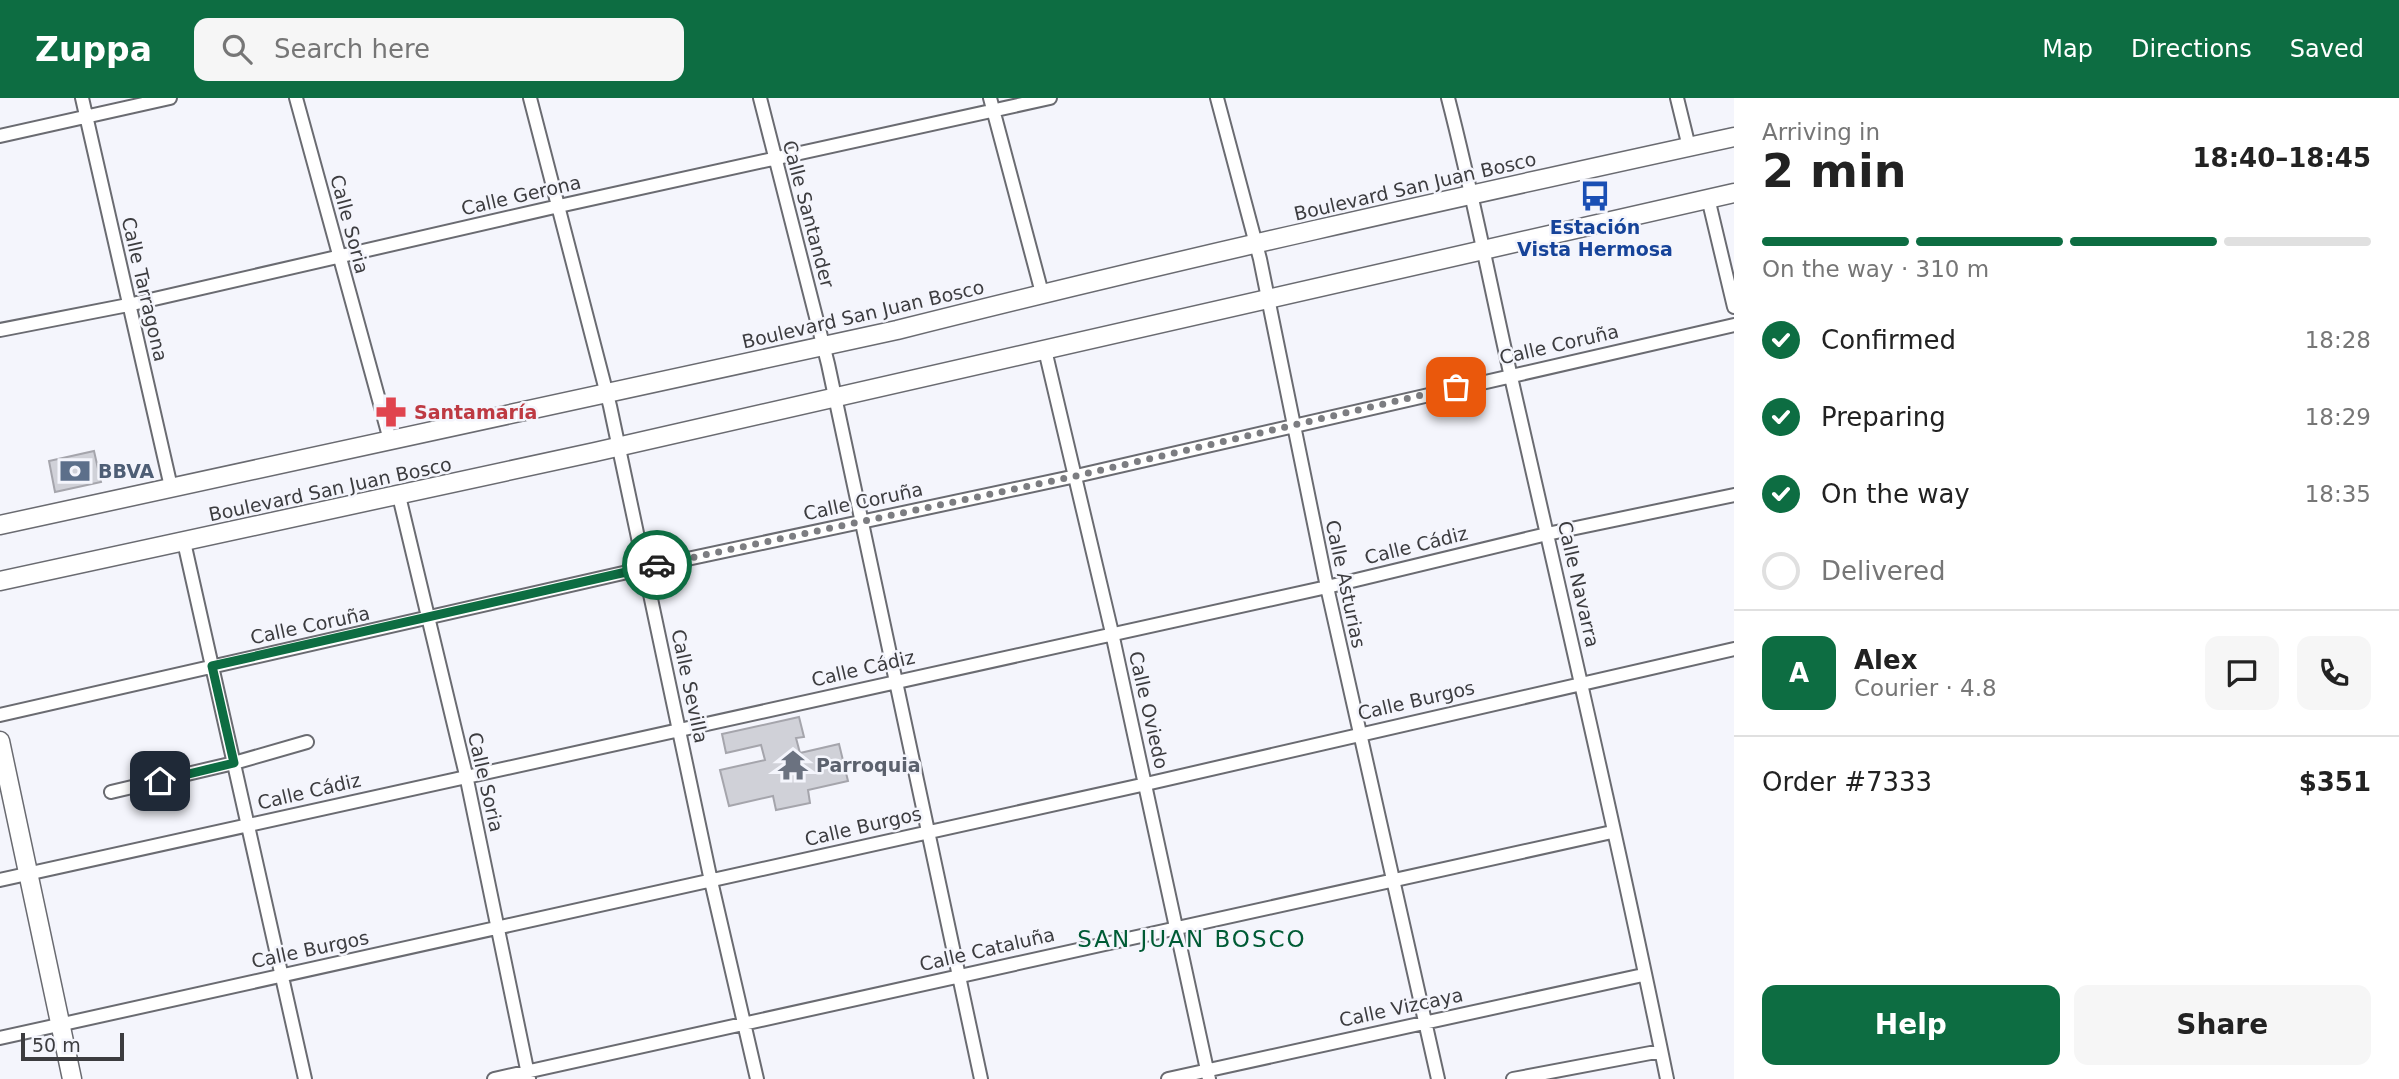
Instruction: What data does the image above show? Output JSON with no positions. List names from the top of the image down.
{
  "streets": {
    "street": [
      "Boulevard San Juan Bosco",
      "Calle Gerona",
      "Calle Santander",
      "Calle Soria",
      "Calle Tarragona",
      "Calle Coruña",
      "Calle Cádiz",
      "Calle Asturias",
      "Calle Navarra",
      "Calle Sevilla",
      "Calle Burgos",
      "Calle Oviedo",
      "Calle Cataluña",
      "Calle Vizcaya"
    ]
  },
  "crossings": [
    ["Boulevard San Juan Bosco", "Calle Santander"],
    ["Boulevard San Juan Bosco", "Calle Soria"],
    ["Boulevard San Juan Bosco", "Calle Tarragona"],
    ["Boulevard San Juan Bosco", "Calle Asturias"],
    ["Boulevard San Juan Bosco", "Calle Navarra"],
    ["Boulevard San Juan Bosco", "Calle Sevilla"],
    ["Boulevard San Juan Bosco", "Calle Oviedo"],
    ["Calle Gerona", "Calle Santander"],
    ["Calle Gerona", "Calle Soria"],
    ["Calle Gerona", "Calle Tarragona"],
    ["Calle Gerona", "Calle Sevilla"],
    ["Calle Santander", "Calle Coruña"],
    ["Calle Santander", "Calle Cádiz"],
    ["Calle Santander", "Calle Burgos"],
    ["Calle Santander", "Calle Cataluña"],
    ["Calle Soria", "Calle Coruña"],
    ["Calle Soria", "Calle Cádiz"],
    ["Calle Soria", "Calle Burgos"],
    ["Calle Soria", "Calle Cataluña"],
    ["Calle Coruña", "Calle Asturias"],
    ["Calle Coruña", "Calle Navarra"],
    ["Calle Coruña", "Calle Sevilla"],
    ["Calle Coruña", "Calle Oviedo"],
    ["Calle Cádiz", "Calle Asturias"],
    ["Calle Cádiz", "Calle Navarra"],
    ["Calle Cádiz", "Calle Sevilla"],
    ["Calle Cádiz", "Calle Oviedo"],
    ["Calle Asturias", "Calle Burgos"],
    ["Calle Asturias", "Calle Cataluña"],
    ["Calle Asturias", "Calle Vizcaya"],
    ["Calle Navarra", "Calle Burgos"],
    ["Calle Navarra", "Calle Cataluña"],
    ["Calle Navarra", "Calle Vizcaya"],
    ["Calle Sevilla", "Calle Burgos"],
    ["Calle Sevilla", "Calle Cataluña"],
    ["Calle Burgos", "Calle Oviedo"],
    ["Calle Oviedo", "Calle Cataluña"],
    ["Calle Oviedo", "Calle Vizcaya"]
  ],
  "districts": ["SAN JUAN BOSCO"],
  "places": {
    "bus stop": ["Estación Vista Hermosa"],
    "pharmacy": ["Santamaría"],
    "bank": ["BBVA"],
    "temple": ["Parroquia"]
  },
  "scale_bar": "50 m",
  "page": {
    "header": "Zuppa",
    "search": "Search here",
    "nav": ["Map", "Directions", "Saved"],
    "heading": ["2 min", "Arriving in", "18:40–18:45"],
    "panel": [
      "Alex",
      "Courier · 4.8",
      "Order #7333",
      "$351"
    ],
    "bar": "On the way · 310 m",
    "list": [
      ["Confirmed", "18:28"],
      ["Preparing", "18:29"],
      ["On the way", "18:35"],
      "Delivered"
    ],
    "round": "A",
    "buttons": ["Help", "Share"],
    "scale": "50 m"
  }
}
